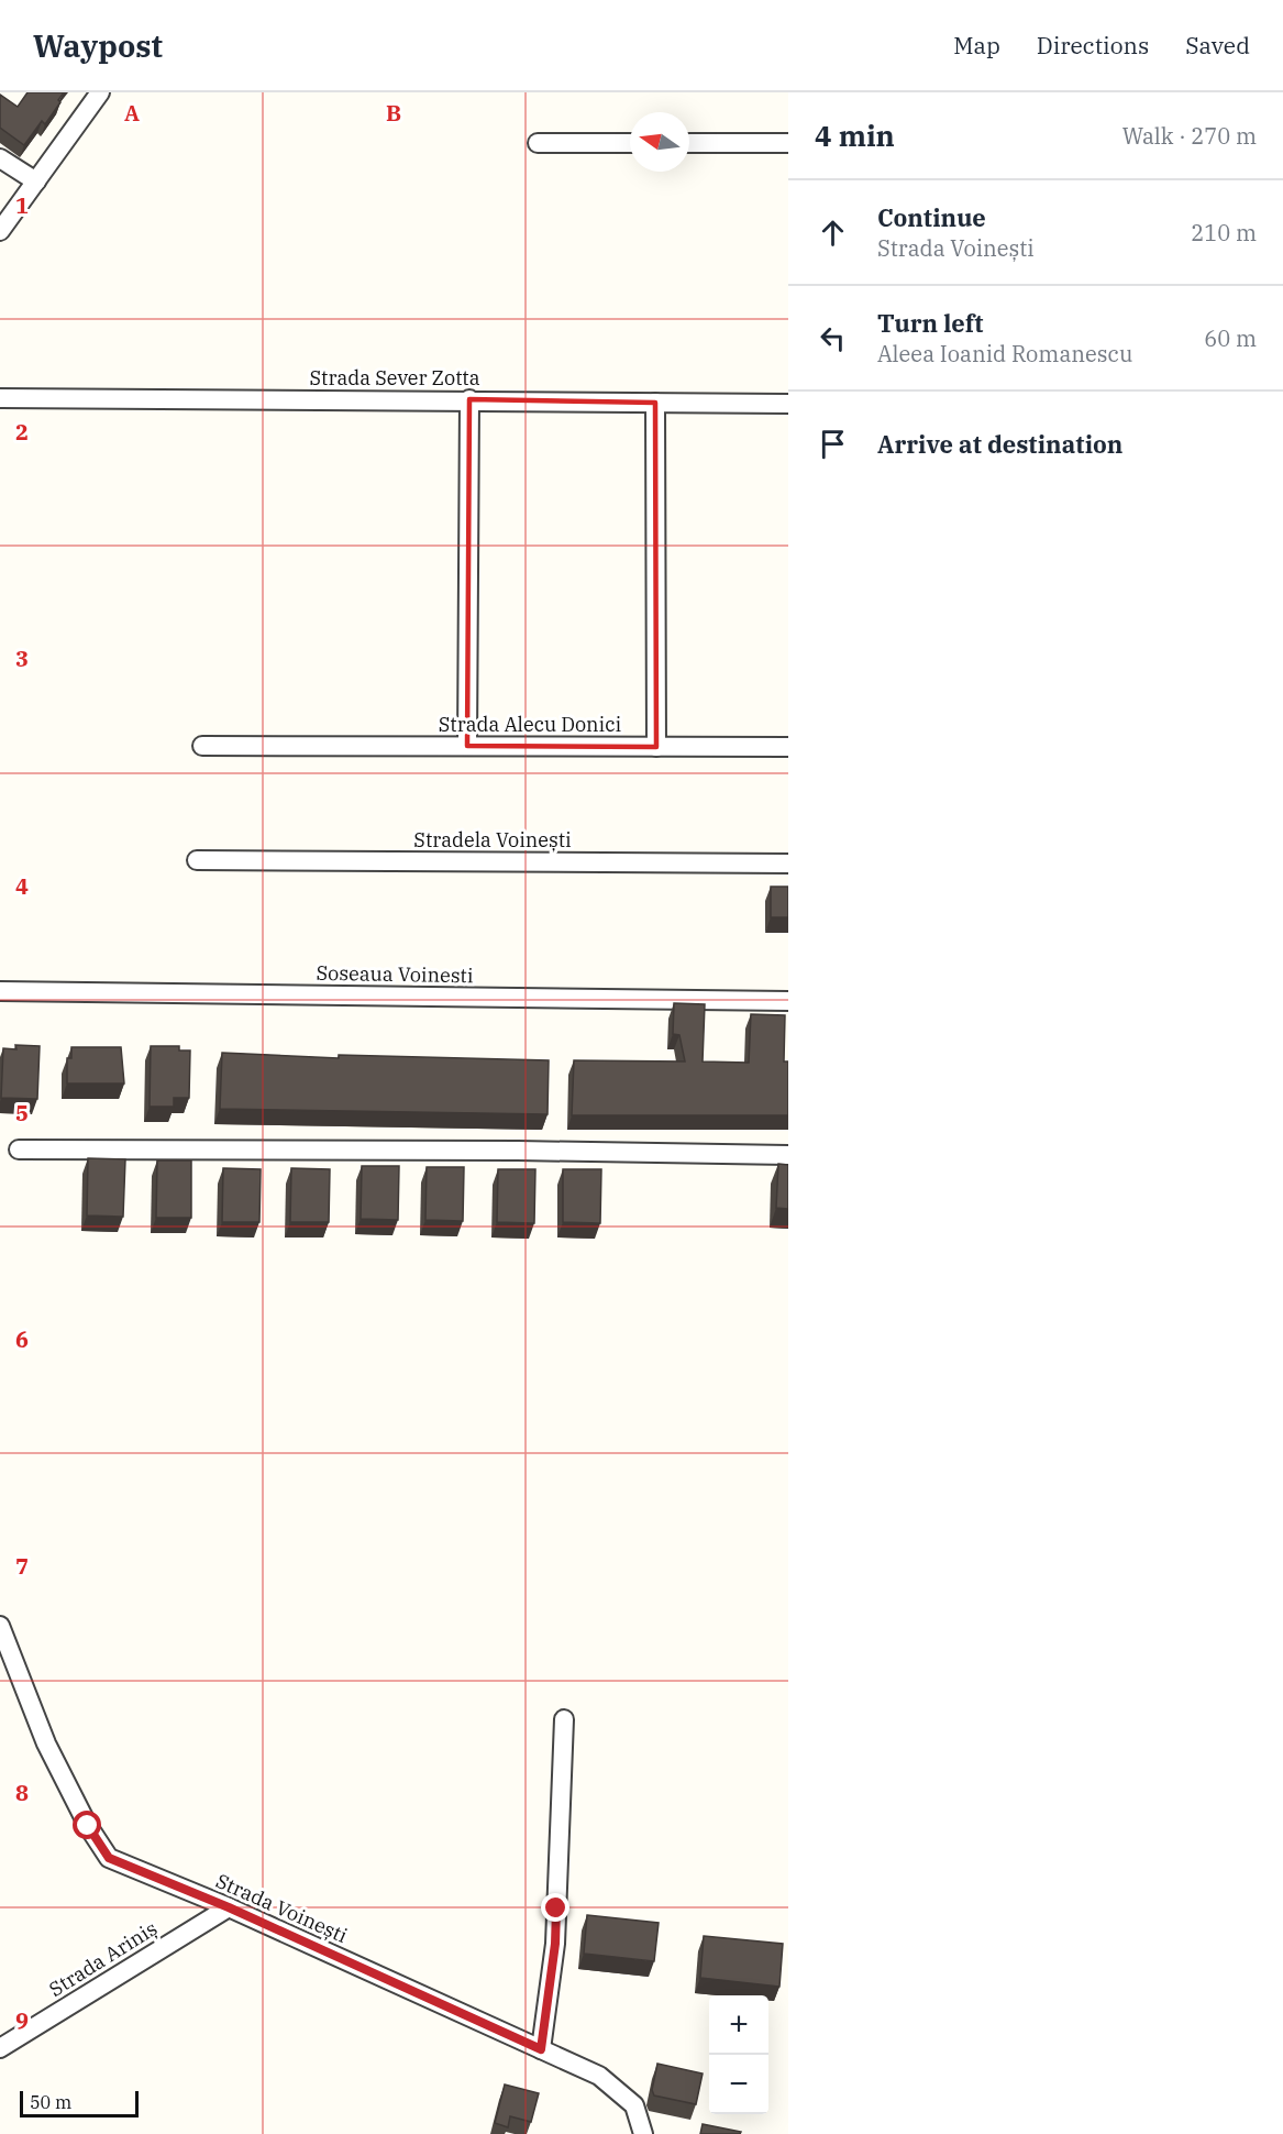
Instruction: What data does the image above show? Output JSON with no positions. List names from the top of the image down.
{
  "streets": {
    "street": [
      "Strada Sever Zotta",
      "Strada Alecu Donici",
      "Stradela Voinești",
      "Soseaua Voinesti",
      "Strada Voinești",
      "Strada Ariniș"
    ]
  },
  "crossings": [
    ["Strada Voinești", "Strada Ariniș"]
  ],
  "scale_bar": "50 m",
  "north": "left",
  "page": {
    "header": "Waypost",
    "nav": ["Map", "Directions", "Saved"],
    "heading": ["4 min", "Walk · 270 m"],
    "list": [
      ["Continue", "Strada Voinești", "210 m"],
      ["Turn left", "Aleea Ioanid Romanescu", "60 m"],
      "Arrive at destination"
    ],
    "map_buttons": ["+", "−"],
    "scale": "50 m"
  },
  "grid": {
    "columns": ["A", "B"],
    "rows": [
      "1",
      "2",
      "3",
      "4",
      "5",
      "6",
      "7",
      "8",
      "9"
    ]
  }
}
